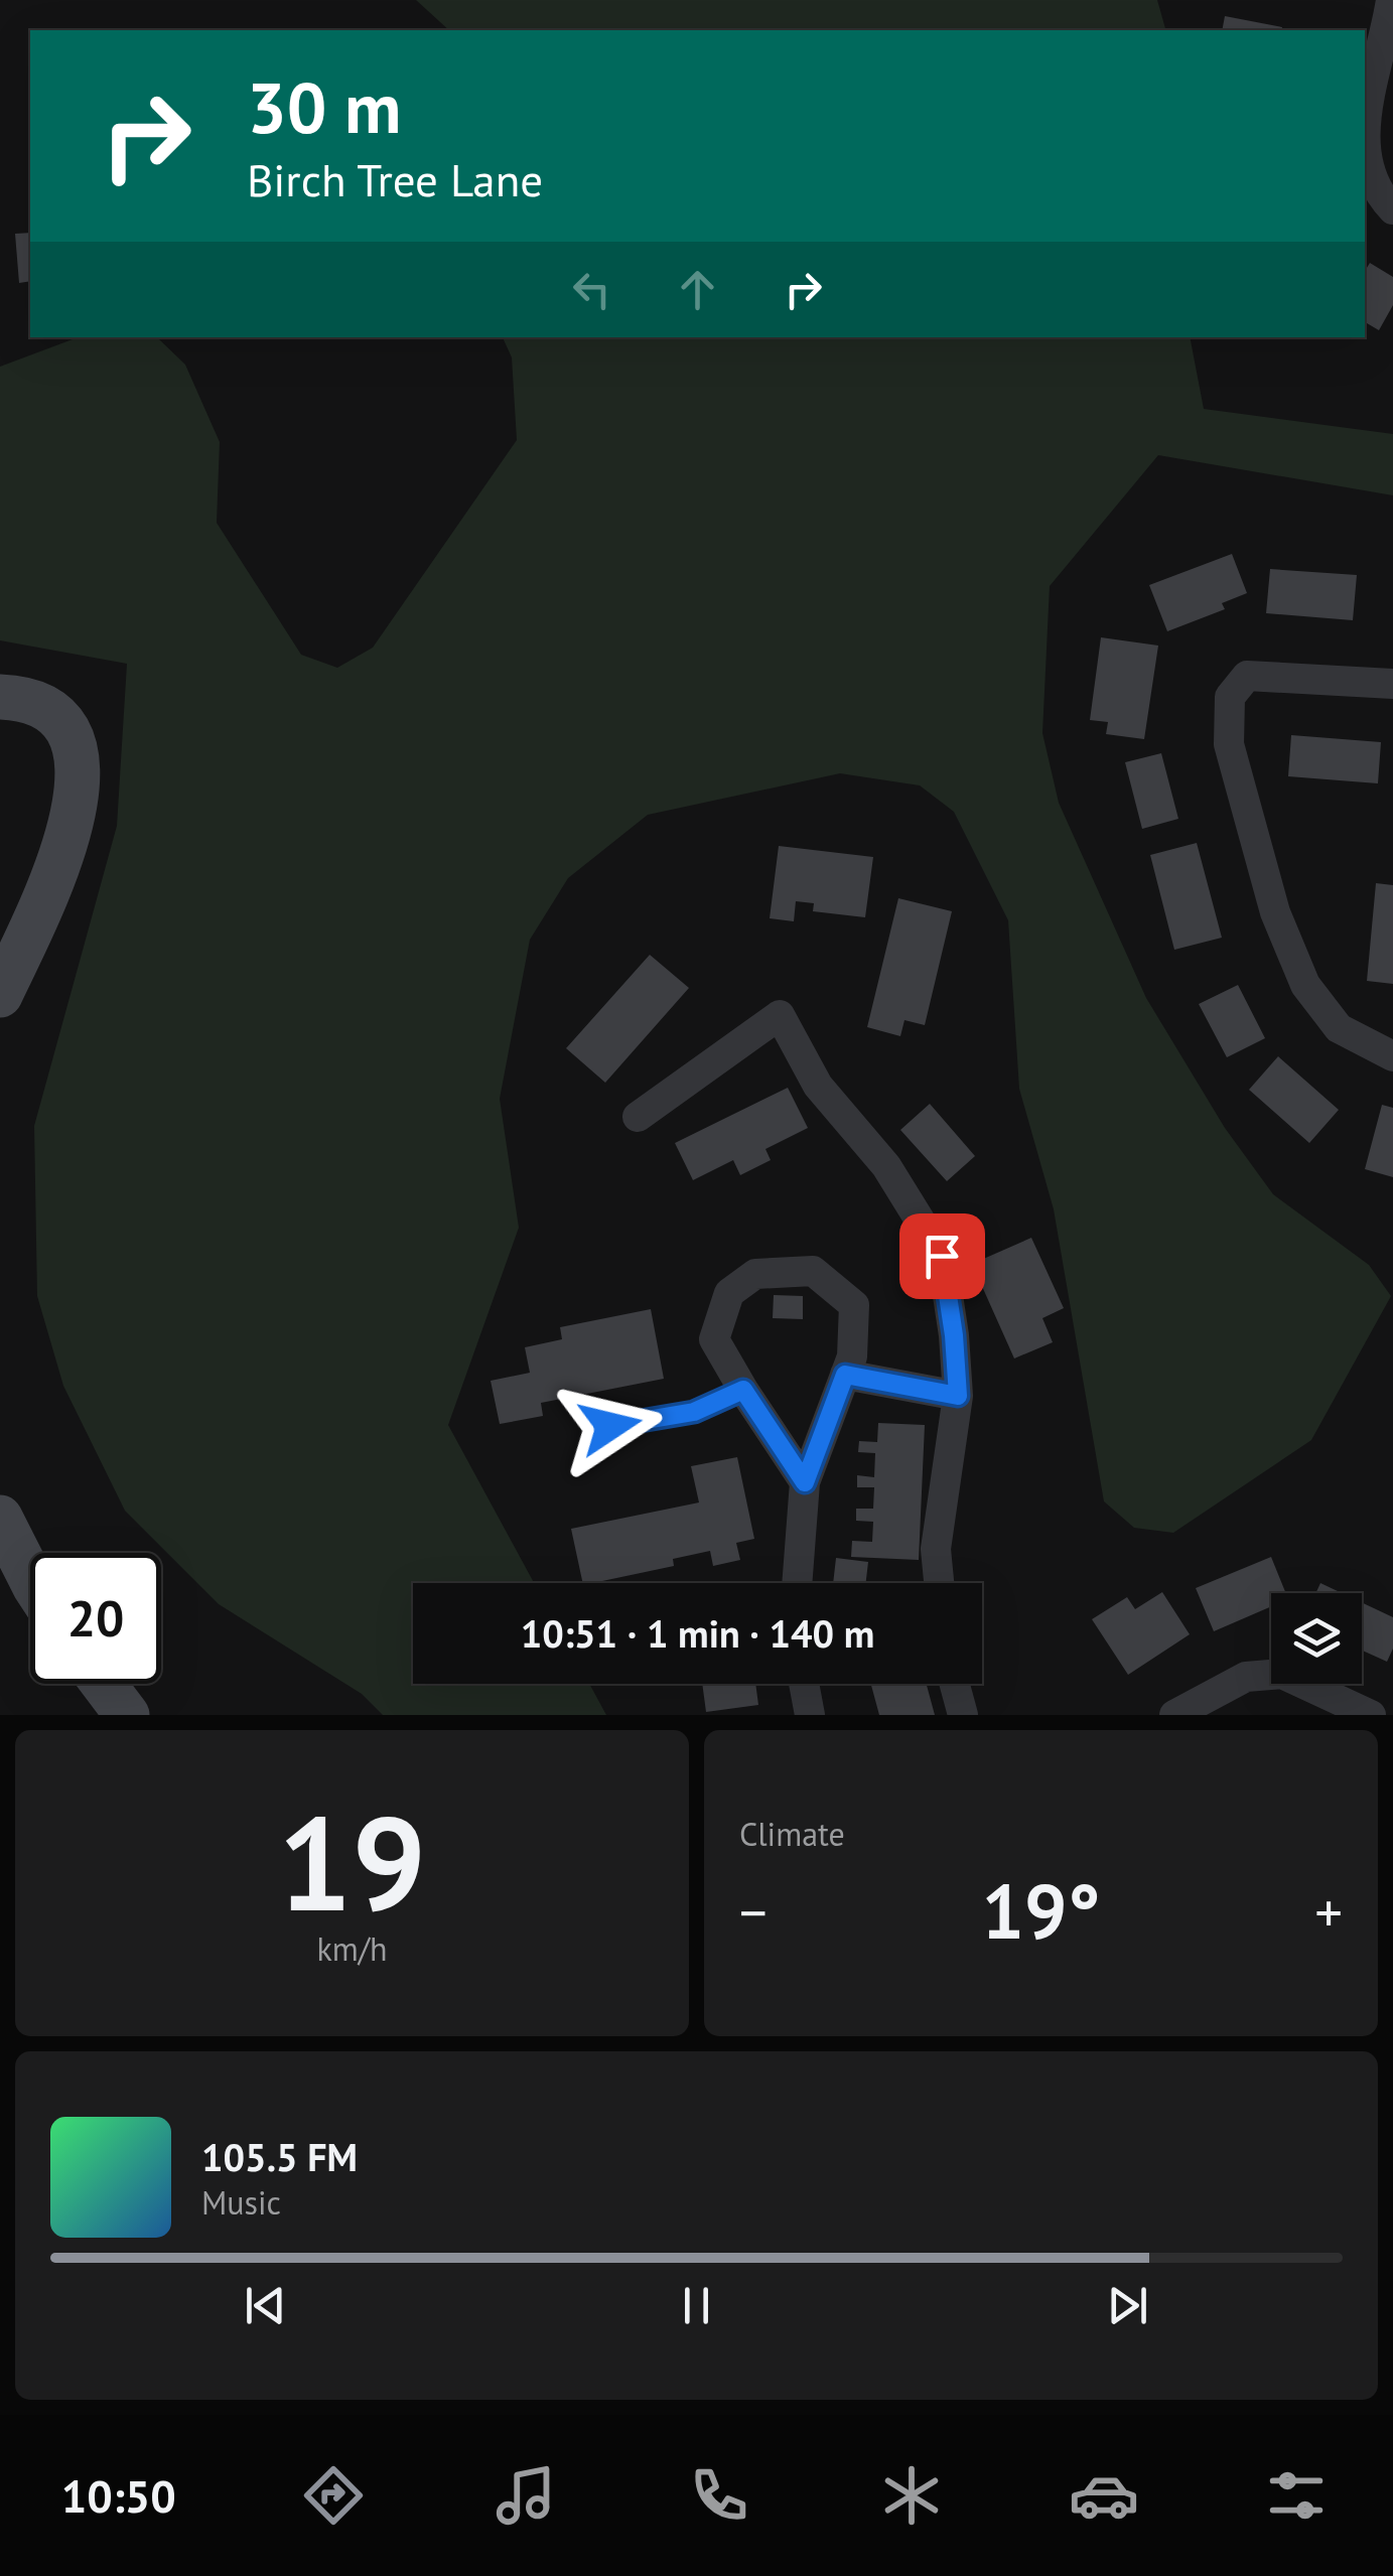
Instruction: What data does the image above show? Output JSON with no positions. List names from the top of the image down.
{
  "page": {
    "turn": ["30 m", "Birch Tree Lane"],
    "limit": "20",
    "trip": "10:51 · 1 min · 140 m",
    "tile": [
      ["19", "km/h"],
      "Climate"
    ],
    "heat": ["−", "19°", "+"],
    "song": ["105.5 FM", "Music"],
    "tabs": "10:50"
  }
}
